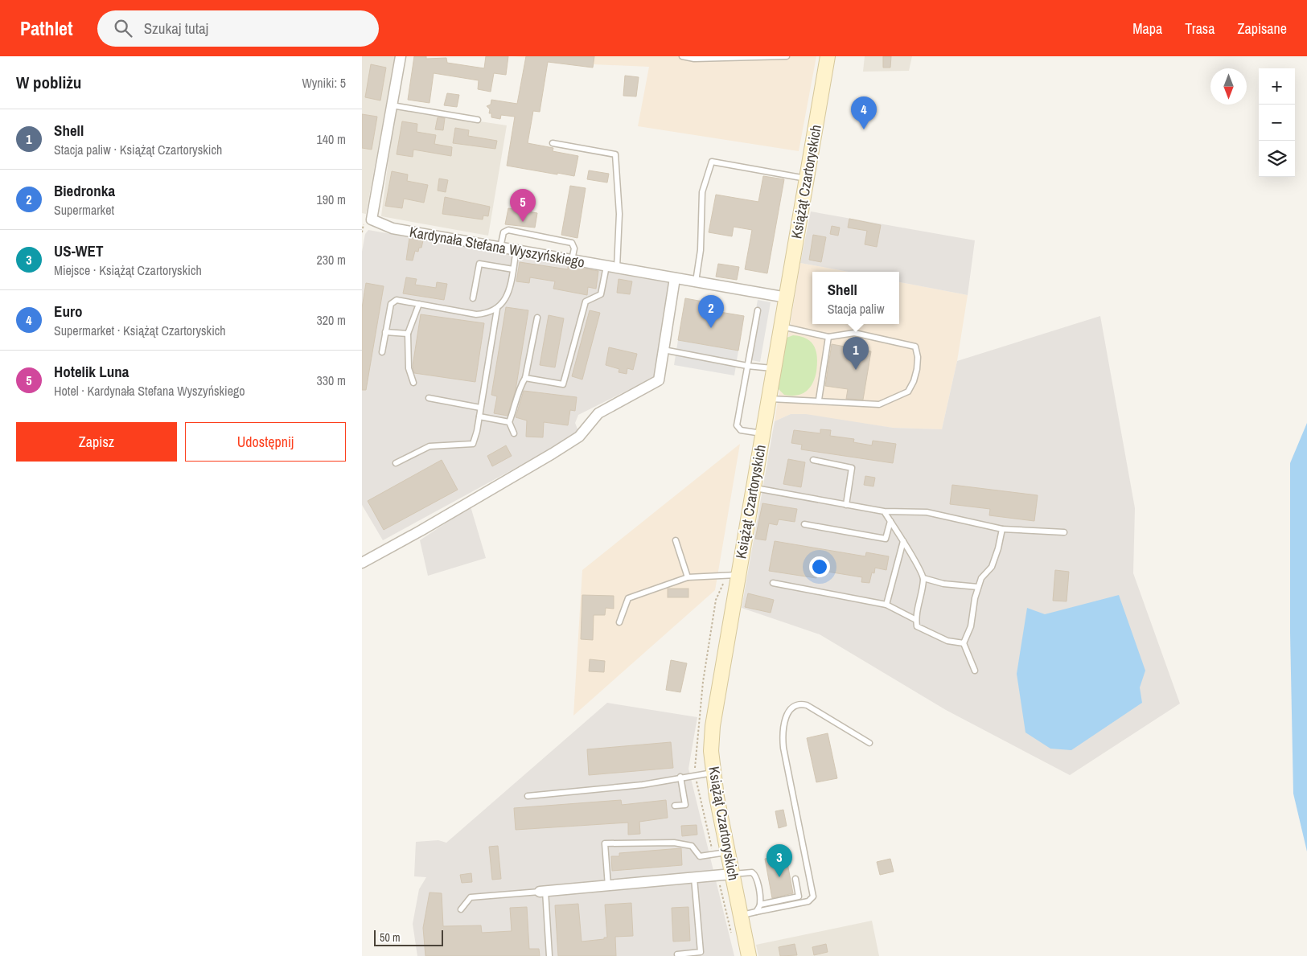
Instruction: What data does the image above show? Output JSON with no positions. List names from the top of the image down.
{
  "streets": {
    "main road": ["Książąt Czartoryskich"],
    "street": ["Kardynała Stefana Wyszyńskiego"]
  },
  "crossings": [
    ["Książąt Czartoryskich", "Kardynała Stefana Wyszyńskiego"]
  ],
  "scale_bar": "50 m",
  "north": "bottom",
  "page": {
    "header": "Pathlet",
    "search": "Szukaj tutaj",
    "nav": ["Mapa", "Trasa", "Zapisane"],
    "heading": ["W pobliżu", "Wyniki: 5"],
    "map_buttons": ["+", "−"],
    "pins": [
      "4",
      "5",
      "2",
      "1",
      "3"
    ],
    "list": [
      {
        "mark": "1",
        "name": "Shell",
        "note": "Stacja paliw · Książąt Czartoryskich",
        "value": "140 m"
      },
      {
        "mark": "2",
        "name": "Biedronka",
        "note": "Supermarket",
        "value": "190 m"
      },
      {
        "mark": "3",
        "name": "US-WET",
        "note": "Miejsce · Książąt Czartoryskich",
        "value": "230 m"
      },
      {
        "mark": "4",
        "name": "Euro",
        "note": "Supermarket · Książąt Czartoryskich",
        "value": "320 m"
      },
      {
        "mark": "5",
        "name": "Hotelik Luna",
        "note": "Hotel · Kardynała Stefana Wyszyńskiego",
        "value": "330 m"
      }
    ],
    "popup": ["Shell", "Stacja paliw"],
    "buttons": ["Zapisz", "Udostępnij"],
    "scale": "50 m"
  }
}
